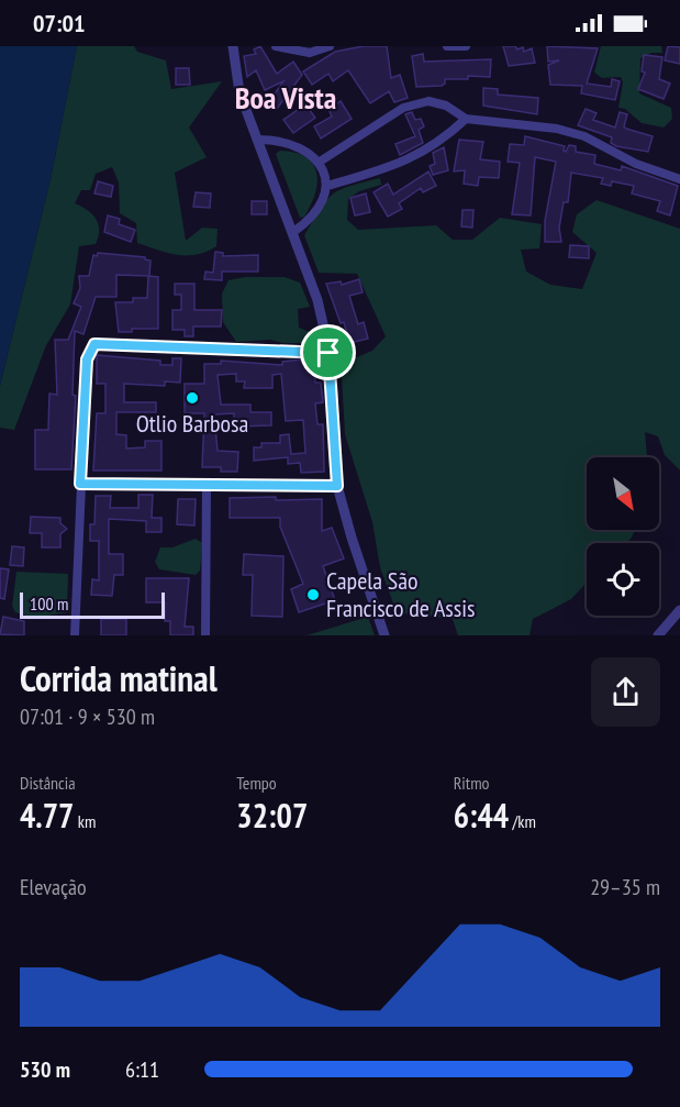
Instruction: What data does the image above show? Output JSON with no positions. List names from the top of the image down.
{
  "districts": ["Boa Vista"],
  "places": ["Otlio Barbosa", "Capela São Francisco de Assis"],
  "scale_bar": "100 m",
  "north": "bottom right",
  "page": {
    "status": "07:01",
    "scale": "100 m",
    "heading": ["Corrida matinal", "07:01 · 9 × 530 m"],
    "stats": [
      ["Distância", "4.77 km"],
      ["Tempo", "32:07"],
      ["Ritmo", "6:44 /km"]
    ],
    "chart": ["Elevação", "29–35 m"],
    "list": [
      {
        "name": "530 m",
        "note": "6:11"
      }
    ]
  }
}
